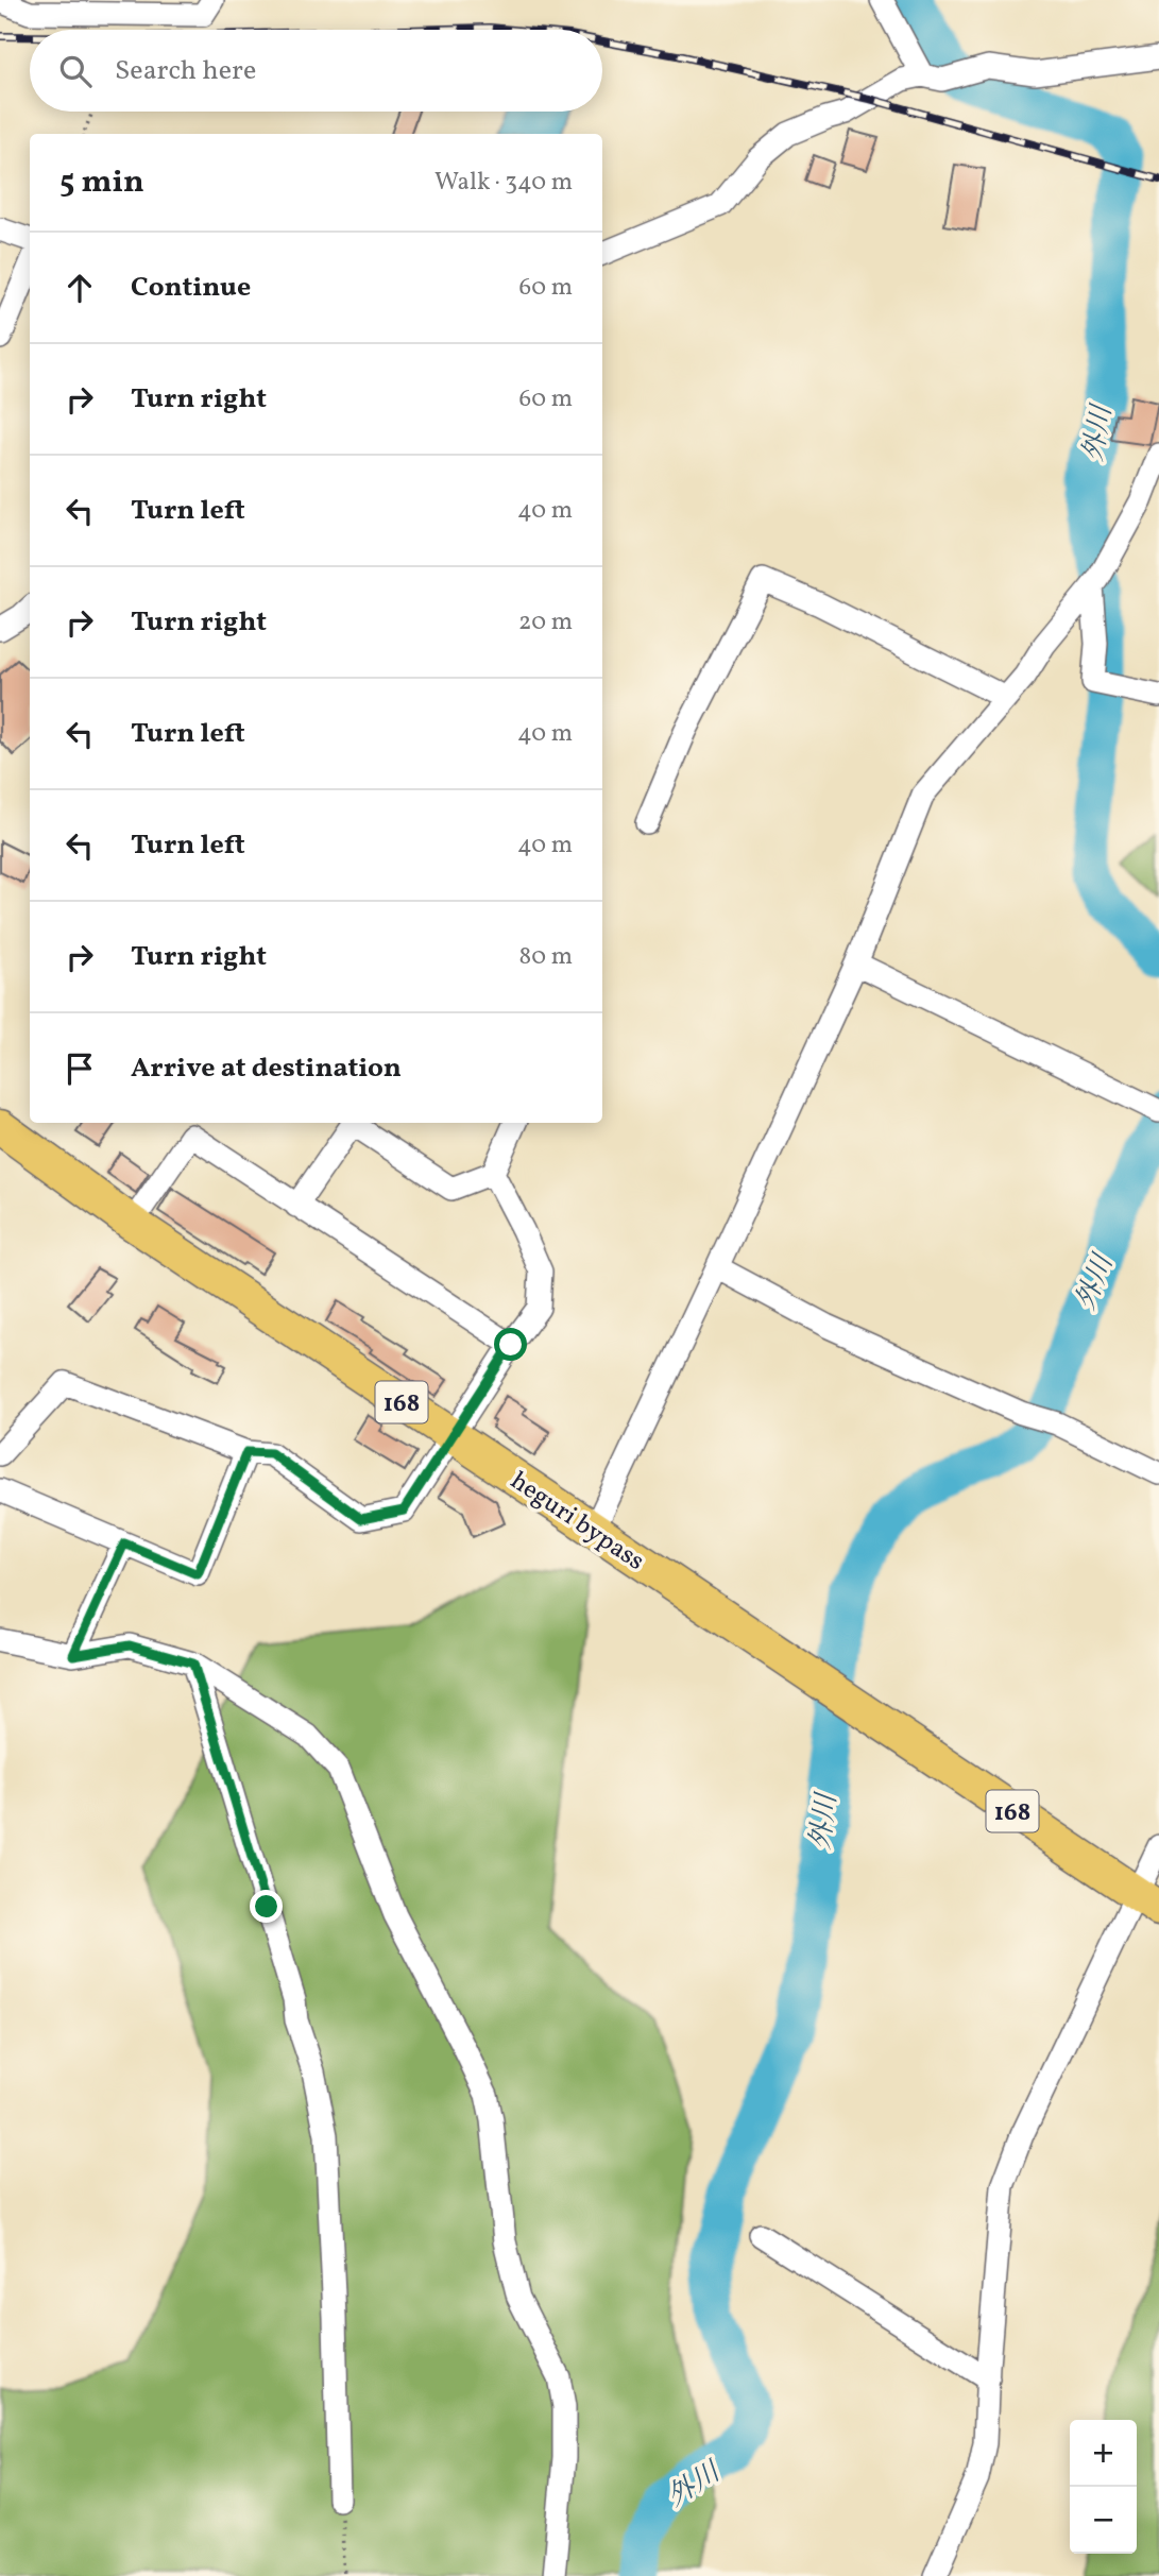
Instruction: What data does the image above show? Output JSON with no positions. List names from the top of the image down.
{
  "streets": {
    "highway": ["168", "heguri bypass"]
  },
  "water": ["外川"],
  "page": {
    "search": "Search here",
    "heading": ["5 min", "Walk · 340 m"],
    "list": [
      ["Continue", "60 m"],
      ["Turn right", "60 m"],
      ["Turn left", "40 m"],
      ["Turn right", "20 m"],
      ["Turn left", "40 m"],
      ["Turn left", "40 m"],
      ["Turn right", "80 m"],
      "Arrive at destination"
    ],
    "map_buttons": ["+", "−"]
  }
}
